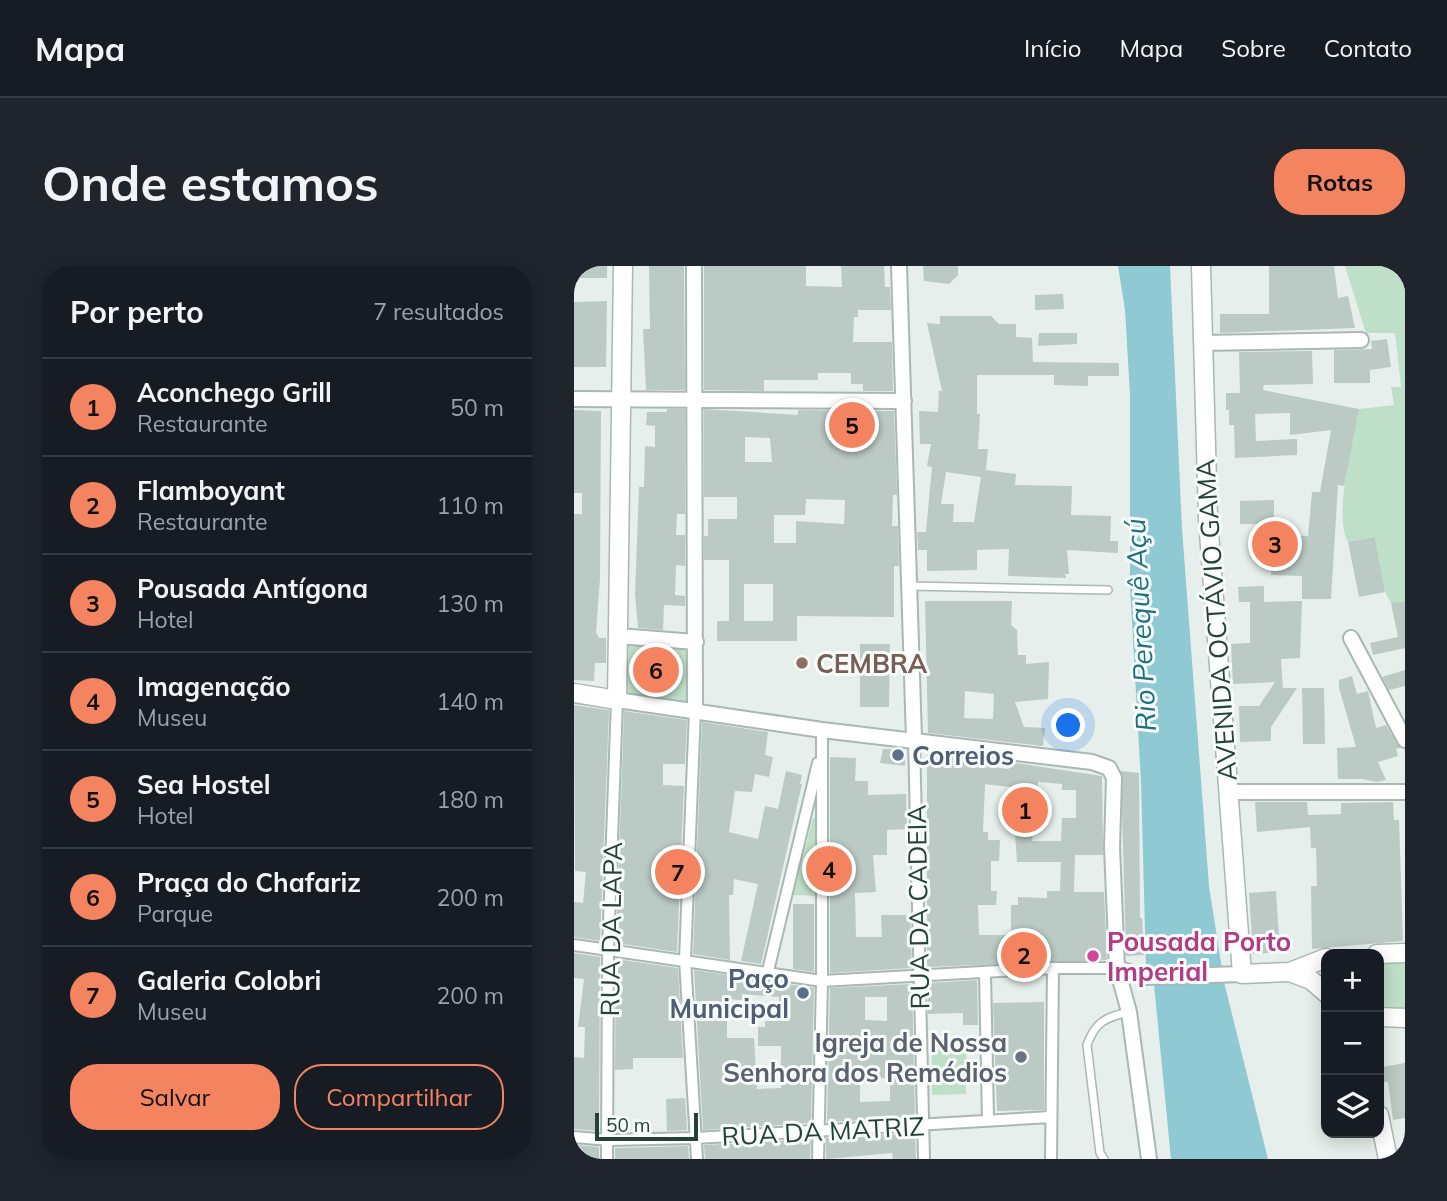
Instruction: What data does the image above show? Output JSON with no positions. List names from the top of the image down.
{
  "streets": {
    "street": [
      "AVENIDA OCTÁVIO GAMA",
      "RUA DA CADEIA",
      "RUA DA LAPA",
      "RUA DA MATRIZ"
    ]
  },
  "crossings": [
    ["RUA DA CADEIA", "RUA DA MATRIZ"],
    ["RUA DA LAPA", "RUA DA MATRIZ"]
  ],
  "water": ["Rio Perequê Açú"],
  "places": [
    "CEMBRA",
    "Correios",
    "Pousada Porto Imperial",
    "Paço Municipal",
    "Igreja de Nossa Senhora dos Remédios"
  ],
  "scale_bar": "50 m",
  "page": {
    "header": "Mapa",
    "nav": [
      "Início",
      "Mapa",
      "Sobre",
      "Contato"
    ],
    "buttons": [
      "Rotas",
      ["Salvar", "Compartilhar"]
    ],
    "title": "Onde estamos",
    "heading": ["Por perto", "7 resultados"],
    "list": [
      {
        "mark": "1",
        "name": "Aconchego Grill",
        "note": "Restaurante",
        "value": "50 m"
      },
      {
        "mark": "2",
        "name": "Flamboyant",
        "note": "Restaurante",
        "value": "110 m"
      },
      {
        "mark": "3",
        "name": "Pousada Antígona",
        "note": "Hotel",
        "value": "130 m"
      },
      {
        "mark": "4",
        "name": "Imagenação",
        "note": "Museu",
        "value": "140 m"
      },
      {
        "mark": "5",
        "name": "Sea Hostel",
        "note": "Hotel",
        "value": "180 m"
      },
      {
        "mark": "6",
        "name": "Praça do Chafariz",
        "note": "Parque",
        "value": "200 m"
      },
      {
        "mark": "7",
        "name": "Galeria Colobri",
        "note": "Museu",
        "value": "200 m"
      }
    ],
    "pins": [
      "5",
      "3",
      "6",
      "1",
      "4",
      "7",
      "2"
    ],
    "map_buttons": ["+", "−"],
    "scale": "50 m"
  }
}
